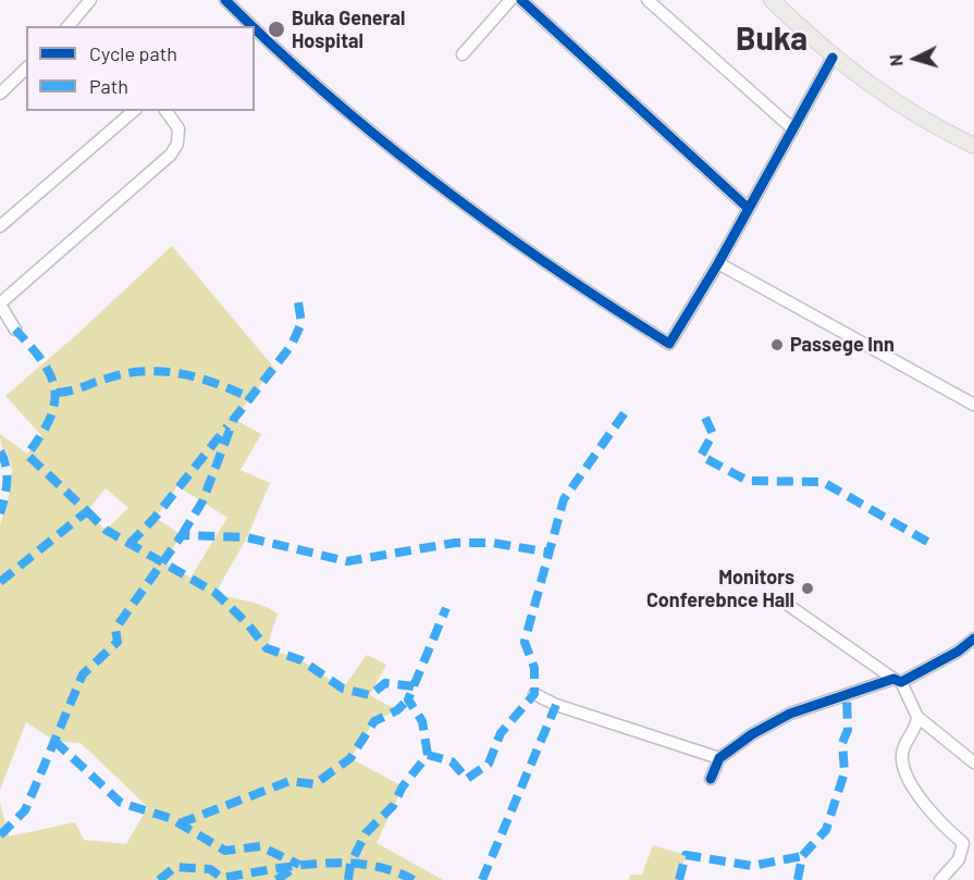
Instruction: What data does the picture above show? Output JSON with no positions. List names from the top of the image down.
{
  "districts": ["Buka"],
  "places": ["Buka General Hospital", "Passege Inn", "Monitors Conferebnce Hall"],
  "legend": ["Cycle path", "Path"],
  "north": "left"
}
